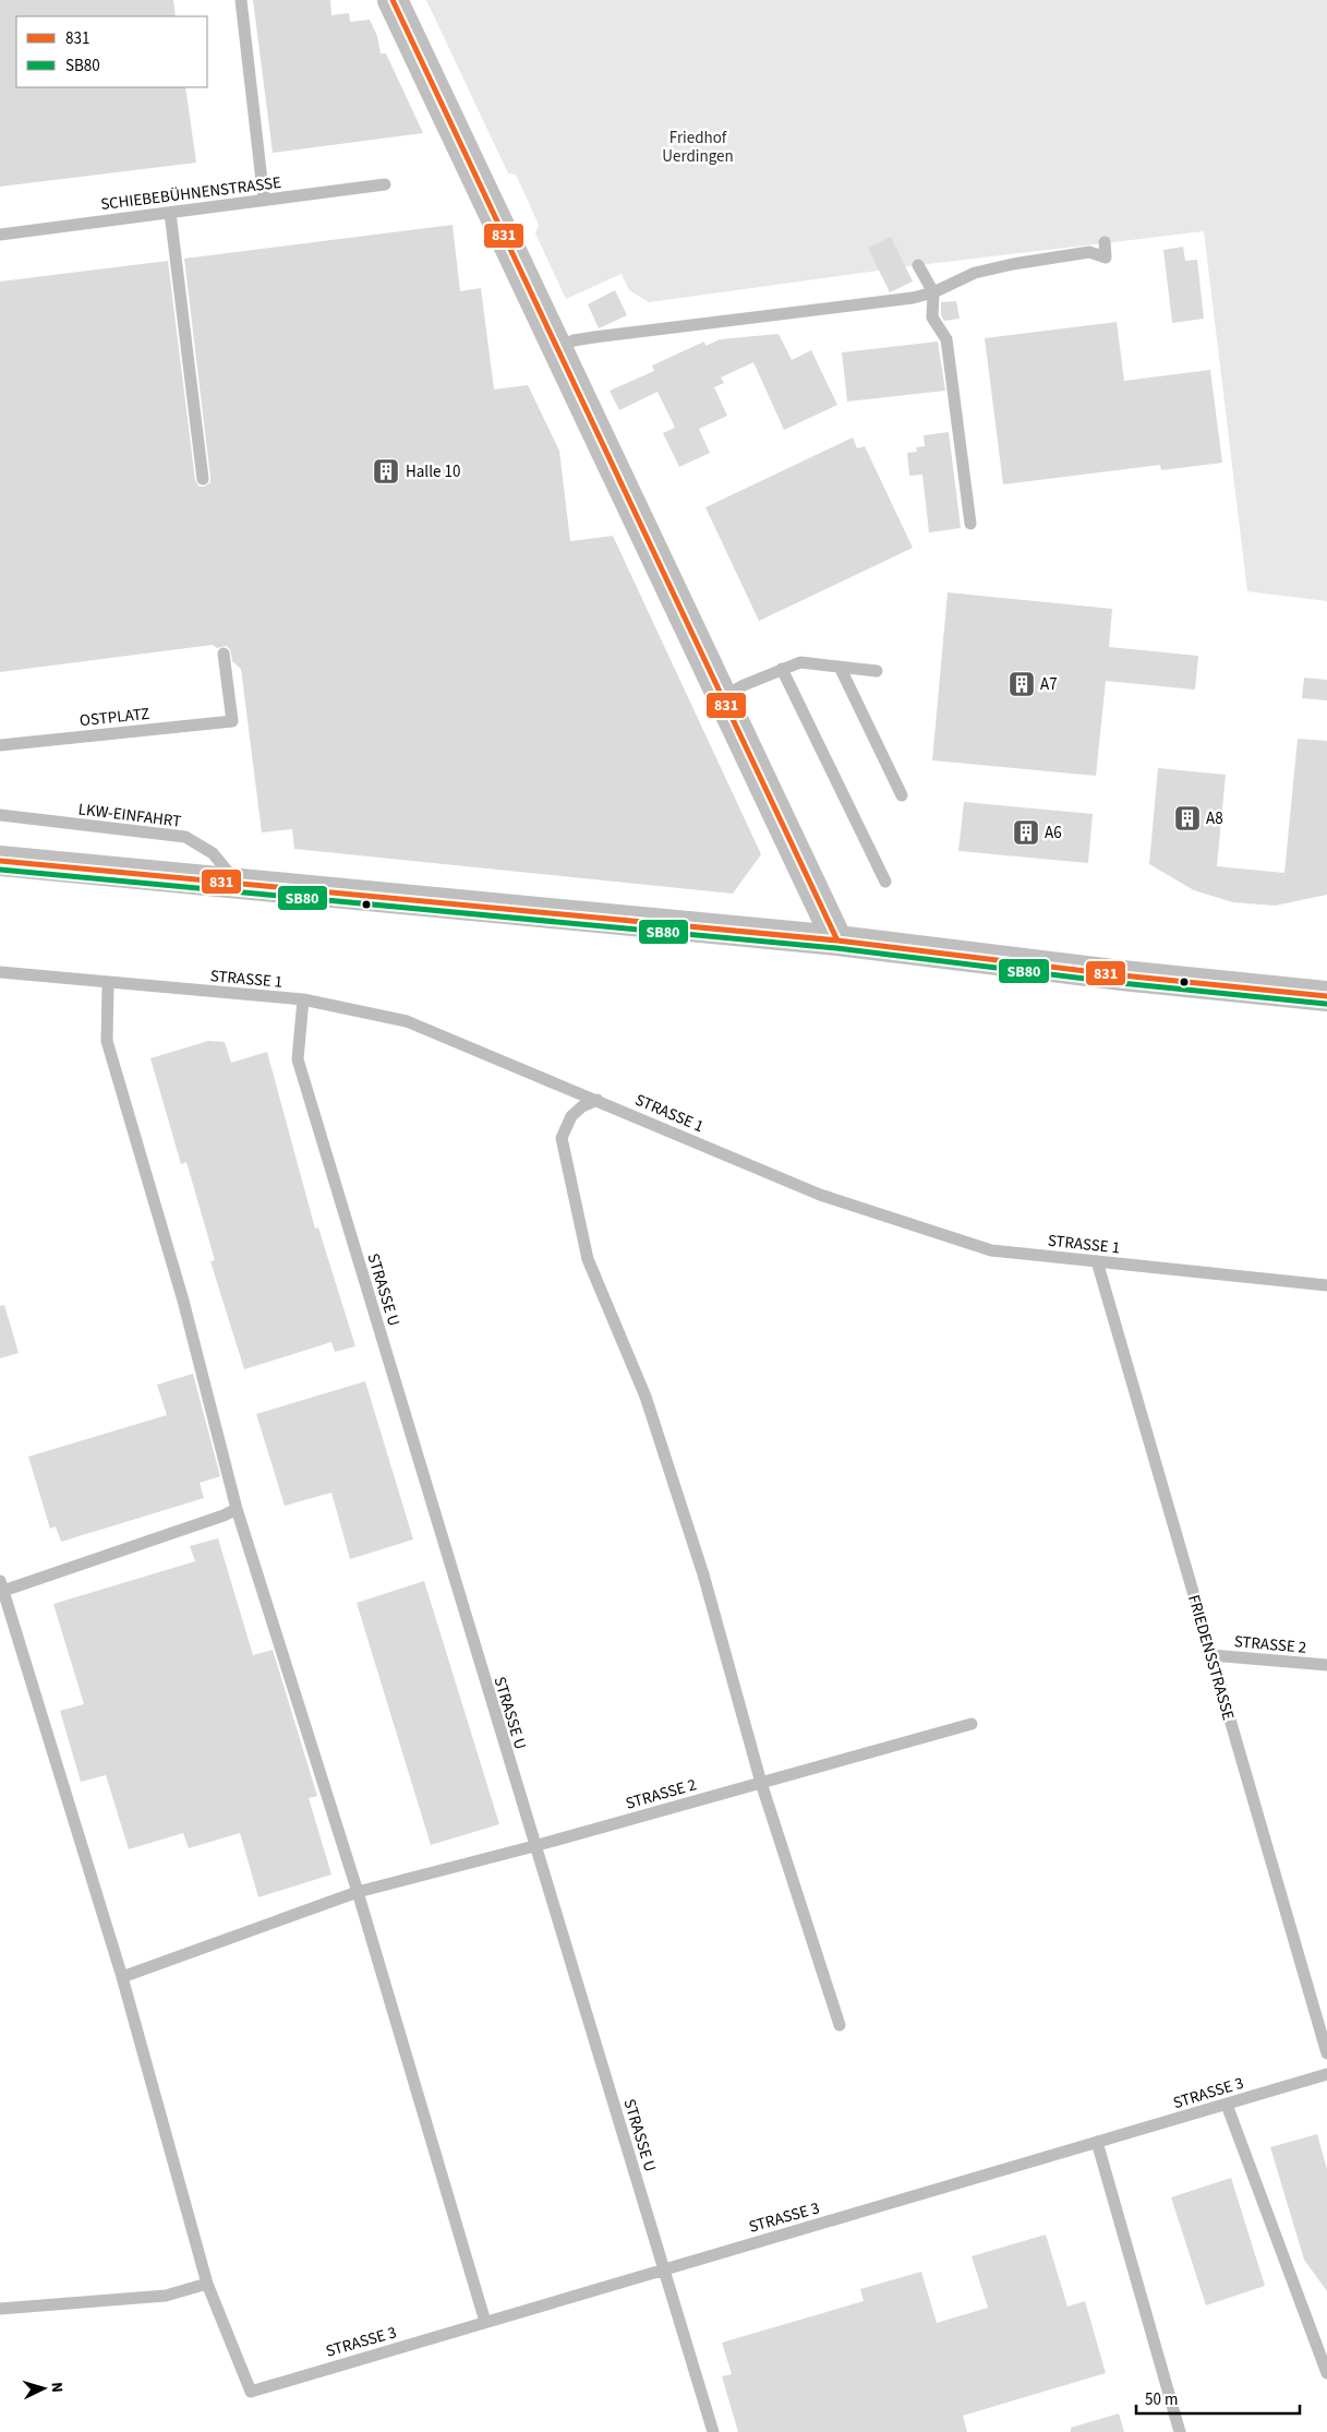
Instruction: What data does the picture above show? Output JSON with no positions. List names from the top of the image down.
{
  "streets": {
    "lane": [
      "SCHIEBEBÜHNENSTRASSE",
      "OSTPLATZ",
      "LKW-EINFAHRT",
      "STRASSE 1",
      "STRASSE U",
      "STRASSE 2",
      "FRIEDENSSTRASSE",
      "STRASSE 3"
    ]
  },
  "crossings": [
    ["STRASSE 1", "STRASSE U"],
    ["STRASSE 1", "FRIEDENSSTRASSE"],
    ["STRASSE U", "STRASSE 2"],
    ["STRASSE U", "STRASSE 3"],
    ["STRASSE 2", "FRIEDENSSTRASSE"]
  ],
  "parks": ["Friedhof Uerdingen"],
  "places": {
    "building": [
      "Halle 10",
      "A7",
      "A8",
      "A6"
    ]
  },
  "lines": ["transit line 831", "transit line SB80"],
  "legend": ["831", "SB80"],
  "scale_bar": "50 m",
  "north": "right"
}
